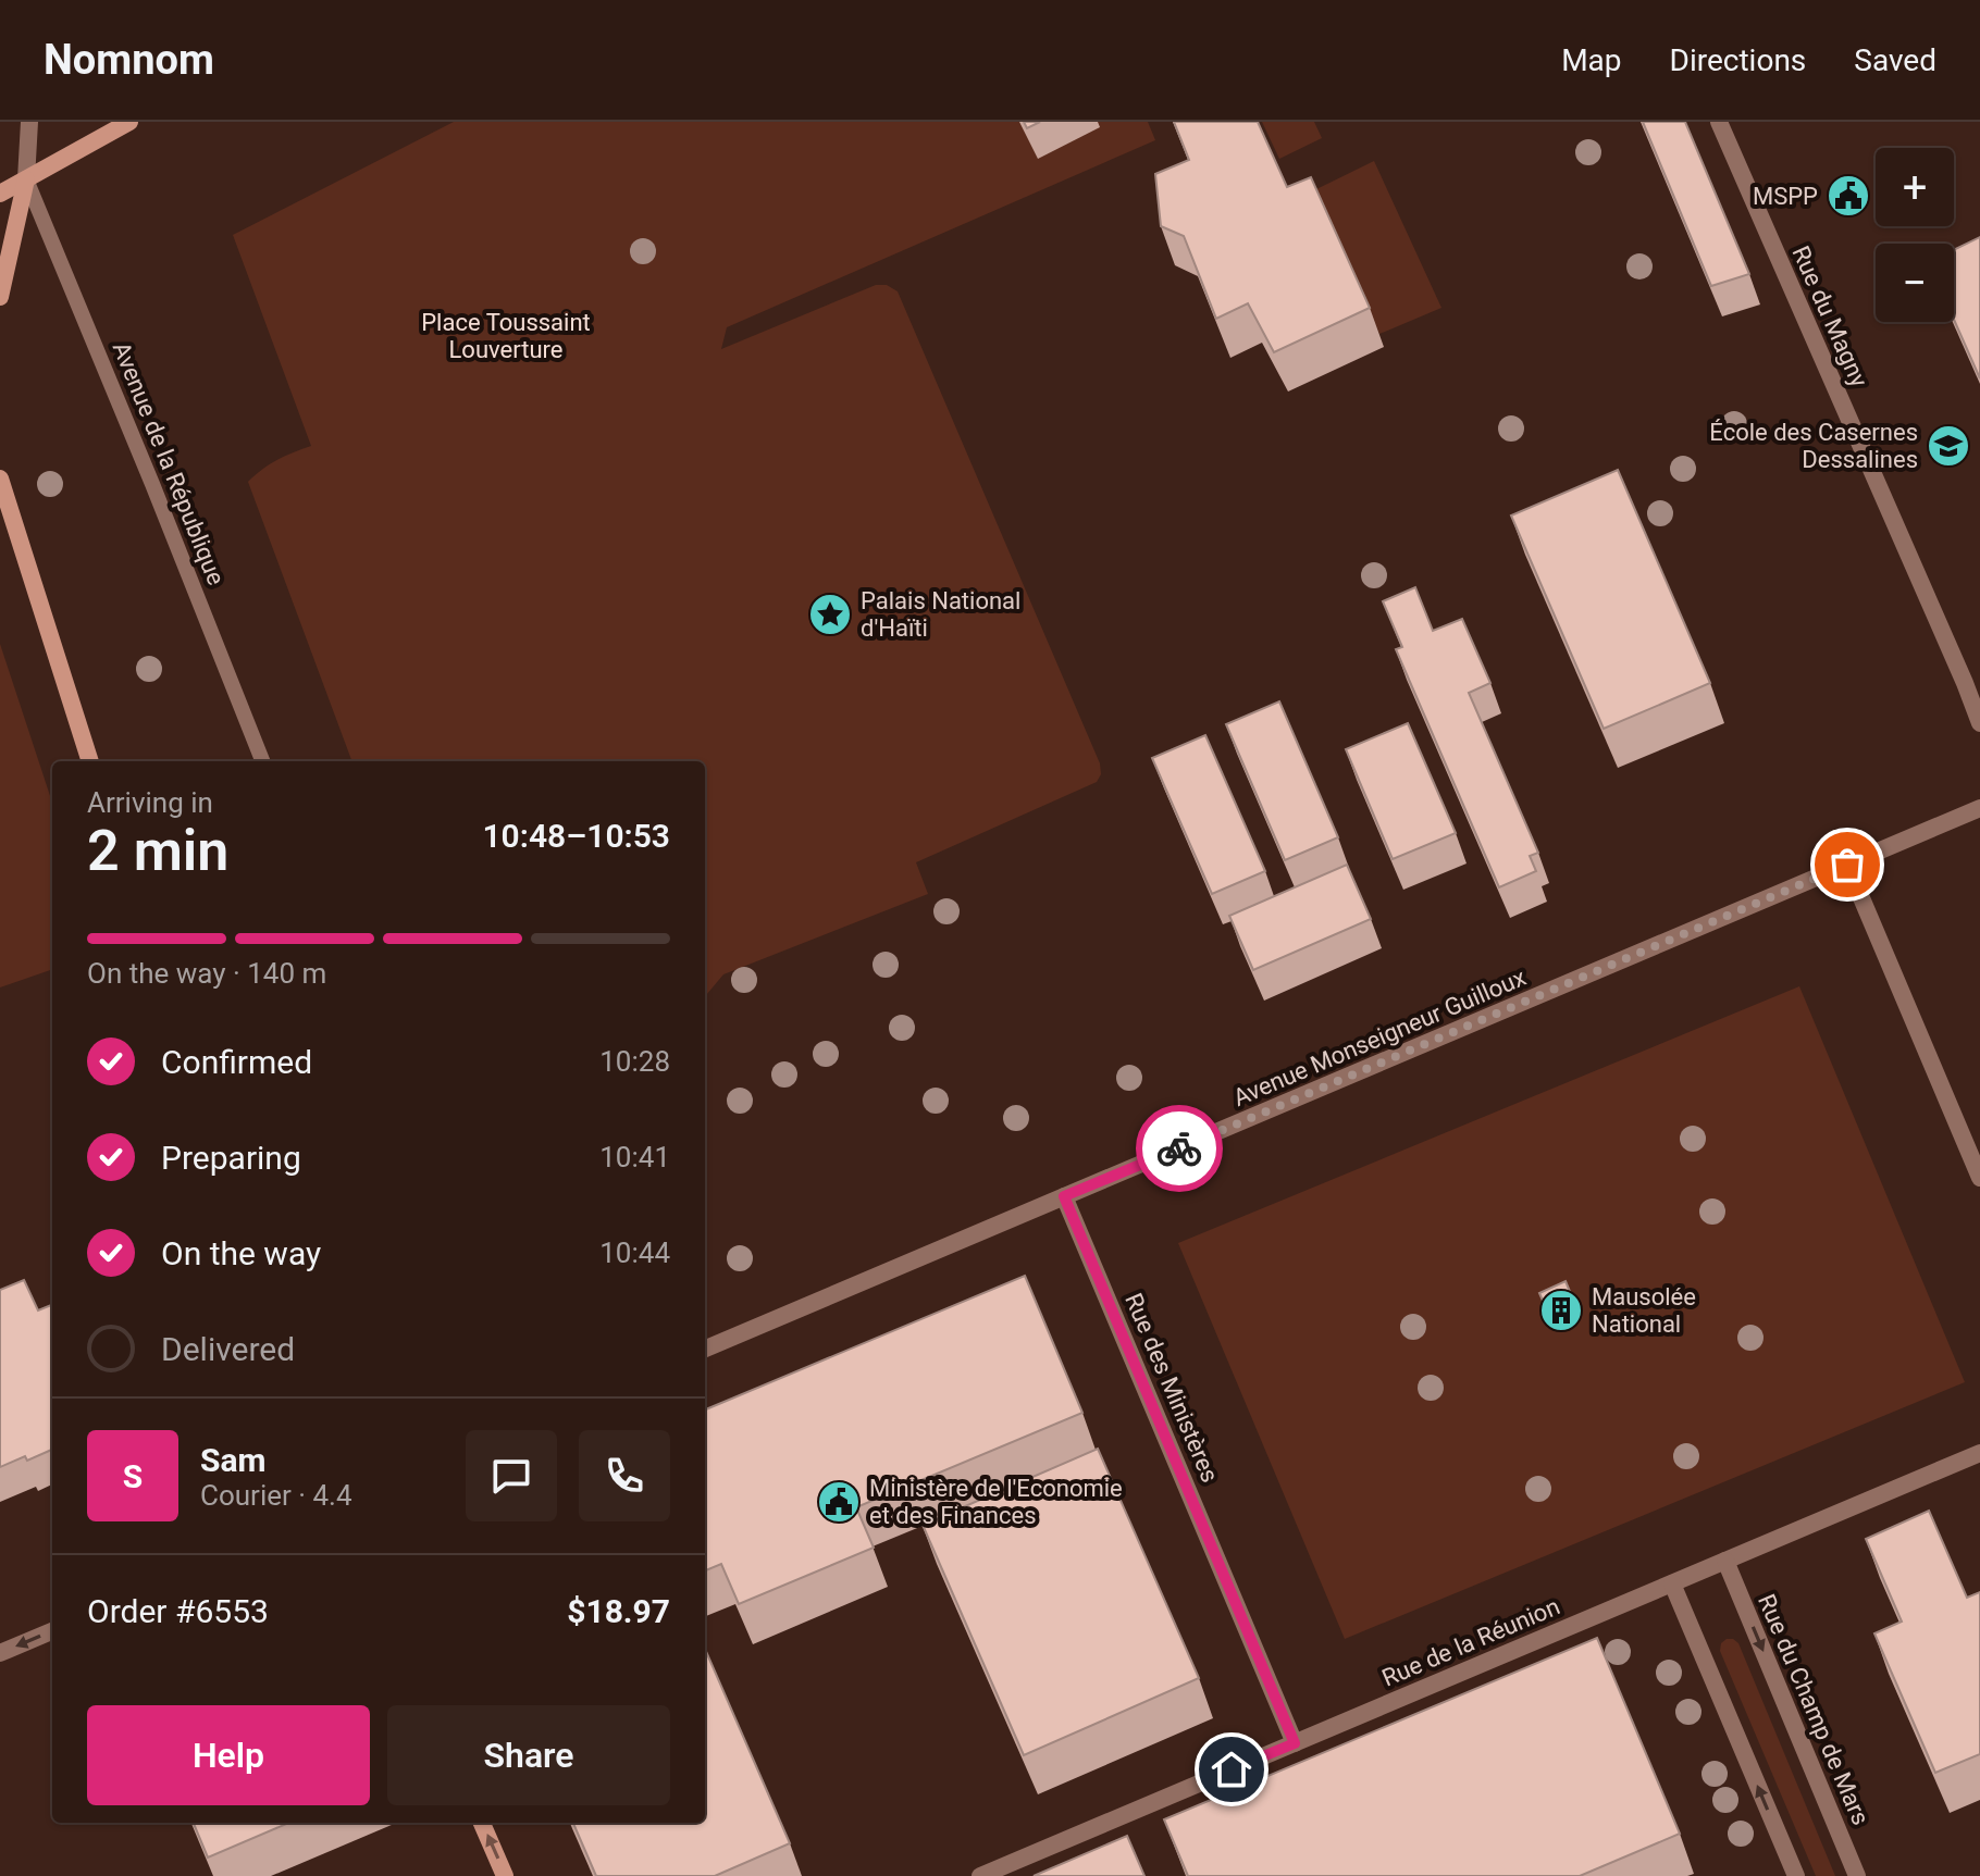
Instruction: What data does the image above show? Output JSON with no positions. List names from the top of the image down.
{
  "streets": {
    "street": [
      "Rue du Magny",
      "Avenue Monseigneur Guilloux",
      "Rue des Ministères",
      "Rue de la Réunion",
      "Rue du Champ de Mars"
    ],
    "lane": ["Avenue de la République"]
  },
  "crossings": [
    ["Avenue Monseigneur Guilloux", "Rue des Ministères"],
    ["Rue des Ministères", "Rue de la Réunion"],
    ["Rue de la Réunion", "Rue du Champ de Mars"]
  ],
  "parks": ["Place Toussaint Louverture"],
  "places": {
    "public building": ["MSPP", "Ministère de l'Economie et des Finances"],
    "school or university": ["École des Casernes Dessalines"],
    "place": ["Palais National d'Haïti"],
    "building": ["Mausolée National"]
  },
  "page": {
    "header": "Nomnom",
    "nav": ["Map", "Directions", "Saved"],
    "map_buttons": ["+", "−"],
    "heading": ["2 min", "Arriving in", "10:48–10:53"],
    "panel": [
      "Sam",
      "Courier · 4.4",
      "Order #6553",
      "$18.97"
    ],
    "bar": "On the way · 140 m",
    "list": [
      ["Confirmed", "10:28"],
      ["Preparing", "10:41"],
      ["On the way", "10:44"],
      "Delivered"
    ],
    "round": "S",
    "buttons": ["Help", "Share"]
  }
}
